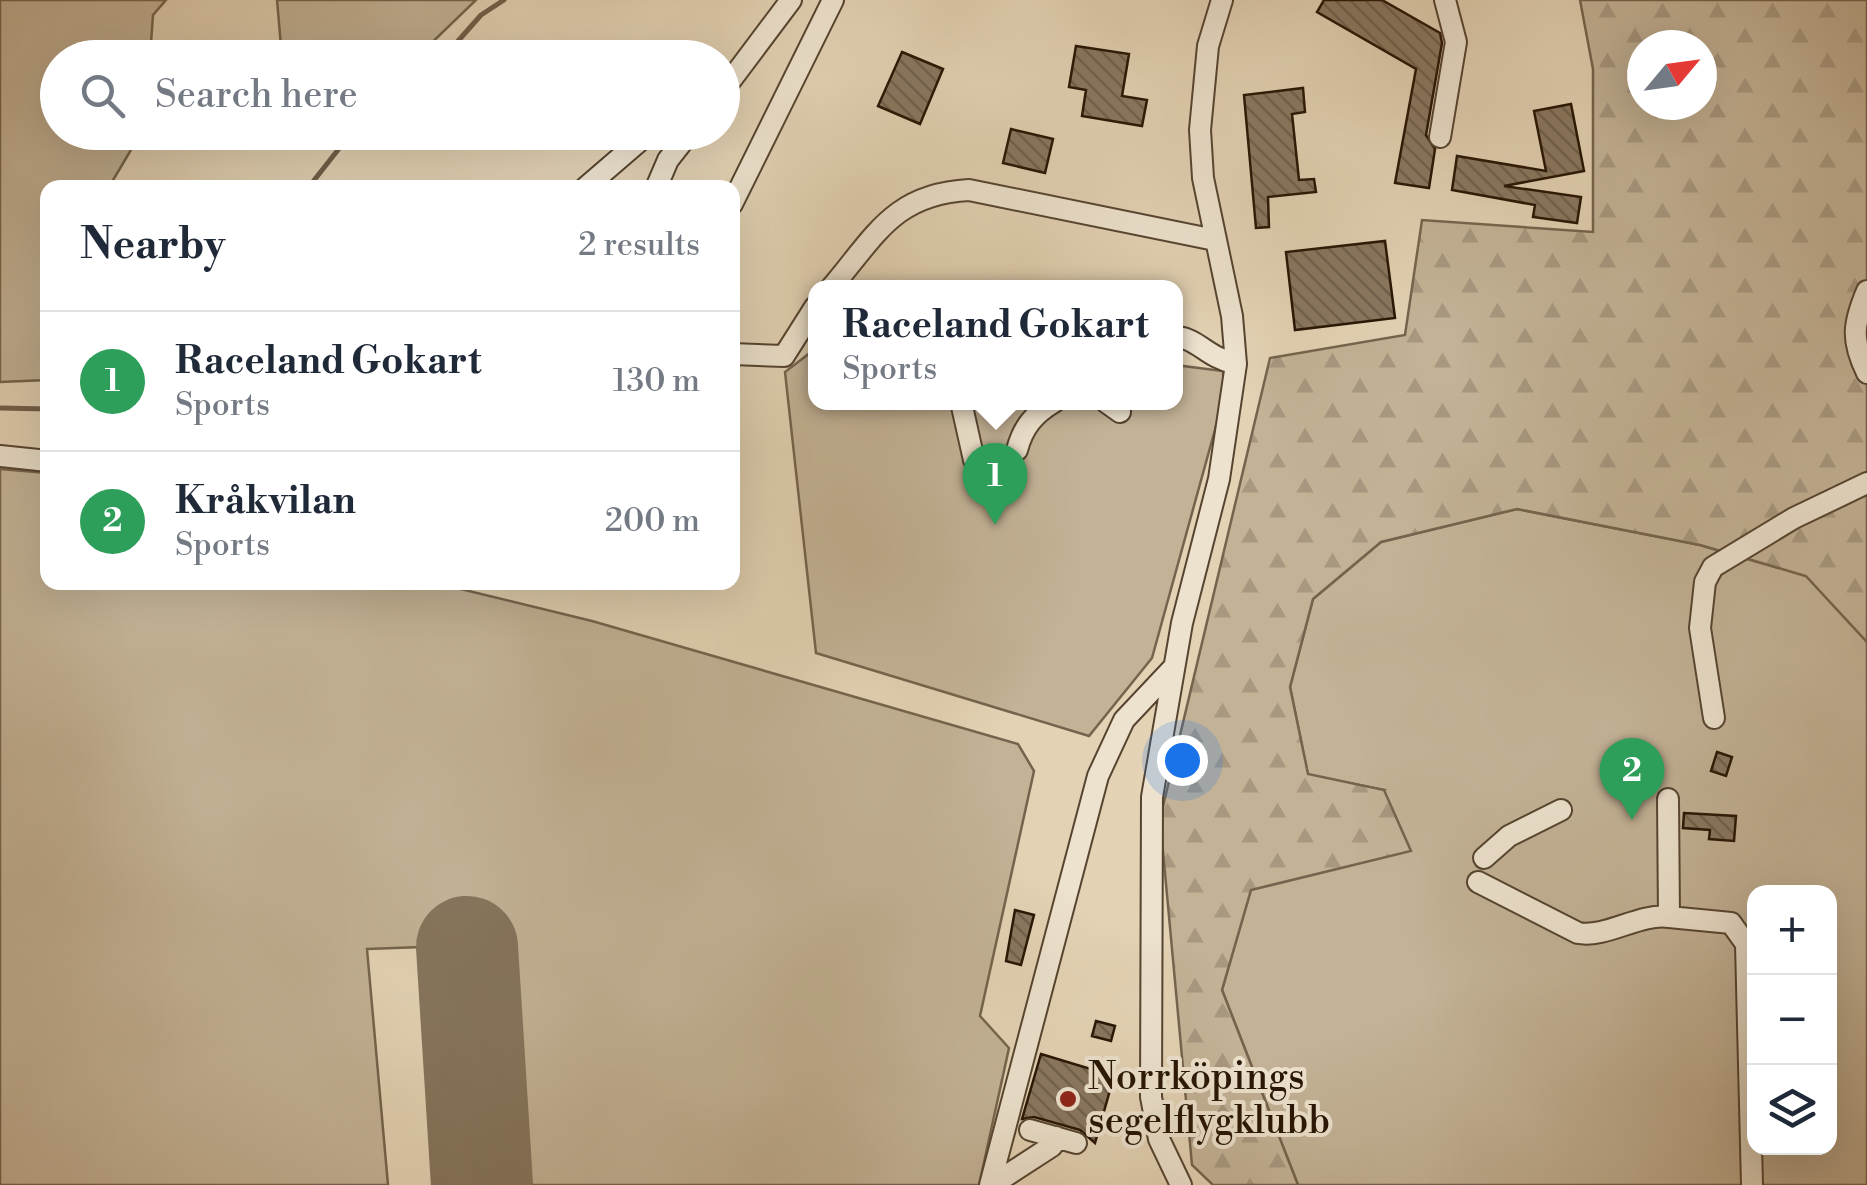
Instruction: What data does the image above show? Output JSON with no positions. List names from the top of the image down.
{
  "places": ["Norrköpings segelflygklubb"],
  "north": "top right",
  "page": {
    "search": "Search here",
    "heading": ["Nearby", "2 results"],
    "popup": ["Raceland Gokart", "Sports"],
    "list": [
      {
        "mark": "1",
        "name": "Raceland Gokart",
        "note": "Sports",
        "value": "130 m"
      },
      {
        "mark": "2",
        "name": "Kråkvilan",
        "note": "Sports",
        "value": "200 m"
      }
    ],
    "pins": ["1", "2"],
    "map_buttons": ["+", "−"]
  }
}
